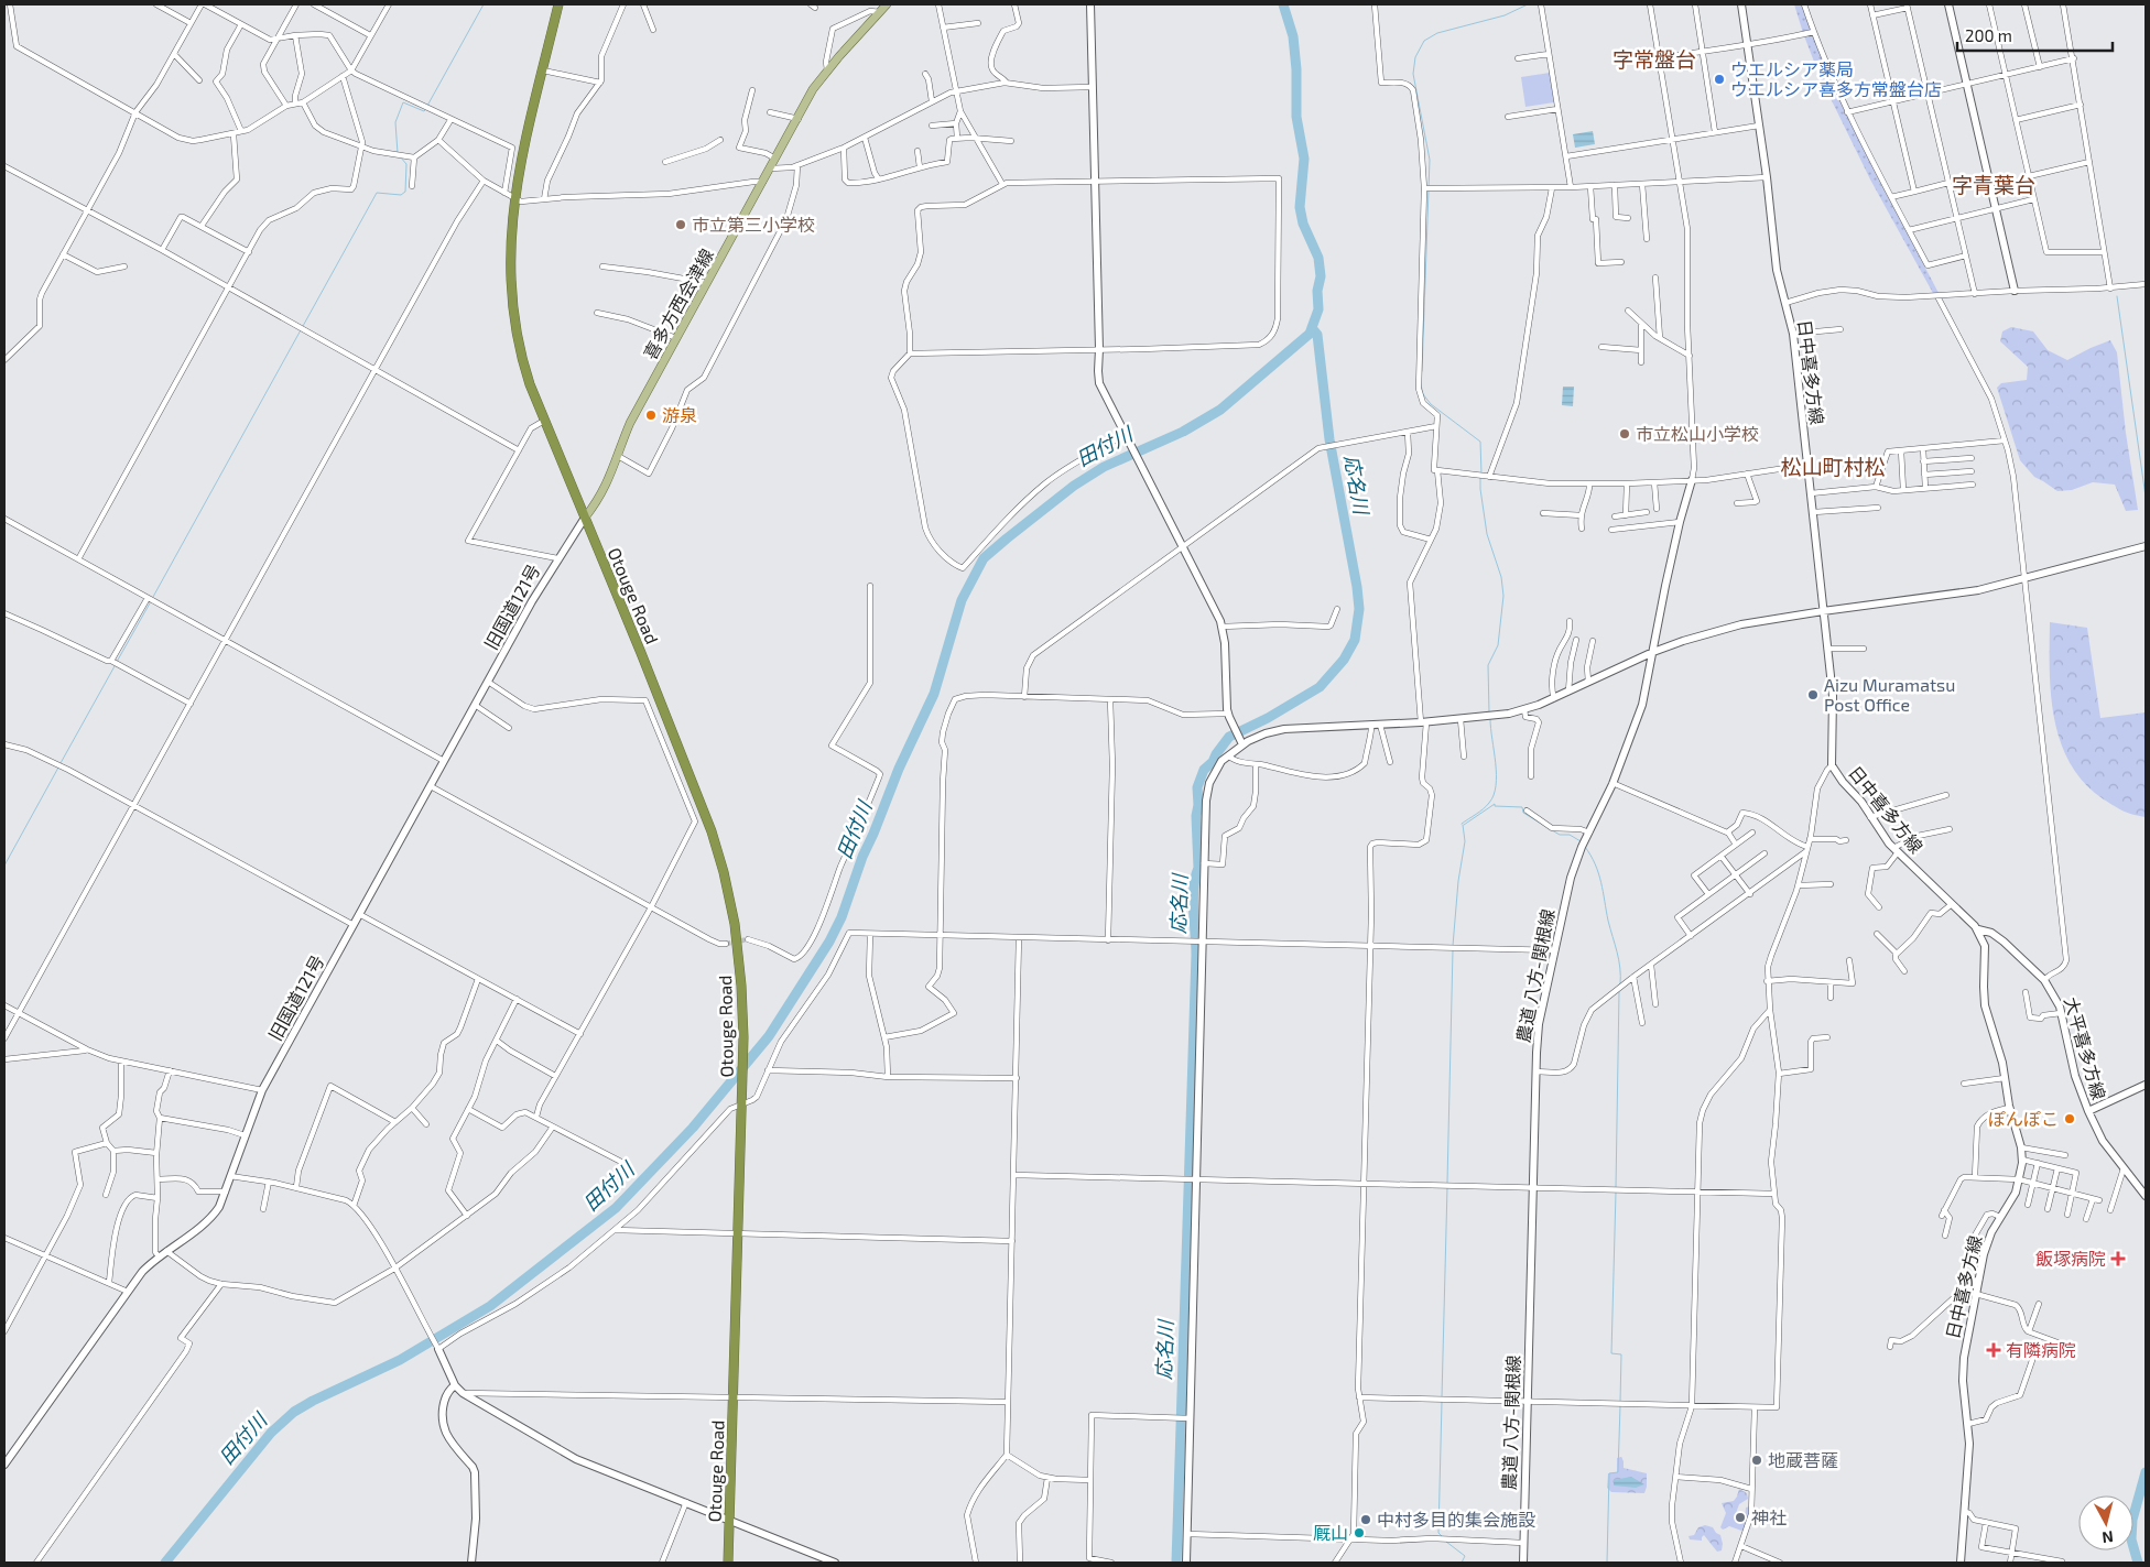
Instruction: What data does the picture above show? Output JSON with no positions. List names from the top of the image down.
{
  "streets": {
    "highway": ["Otouge Road"],
    "main road": ["喜多方西会津線"],
    "street": [
      "日中喜多方線",
      "旧国道121号",
      "農道 八方-関根線",
      "大平喜多方線"
    ]
  },
  "crossings": [
    ["喜多方西会津線", "Otouge Road"],
    ["喜多方西会津線", "旧国道121号"],
    ["日中喜多方線", "大平喜多方線"],
    ["Otouge Road", "旧国道121号"]
  ],
  "districts": ["字常盤台", "字青葉台", "松山町村松"],
  "water": ["田付川", "応名川"],
  "places": {
    "other": [
      "ウエルシア薬局 ウエルシア喜多方常盤台店",
      "市立第三小学校",
      "游泉",
      "市立松山小学校",
      "Aizu Muramatsu Post Office",
      "ぽんぽこ",
      "地蔵菩薩",
      "神社",
      "中村多目的集会施設",
      "厩山"
    ],
    "health": ["飯塚病院", "有隣病院"]
  },
  "scale_bar": "200 m",
  "north": "bottom"
}
